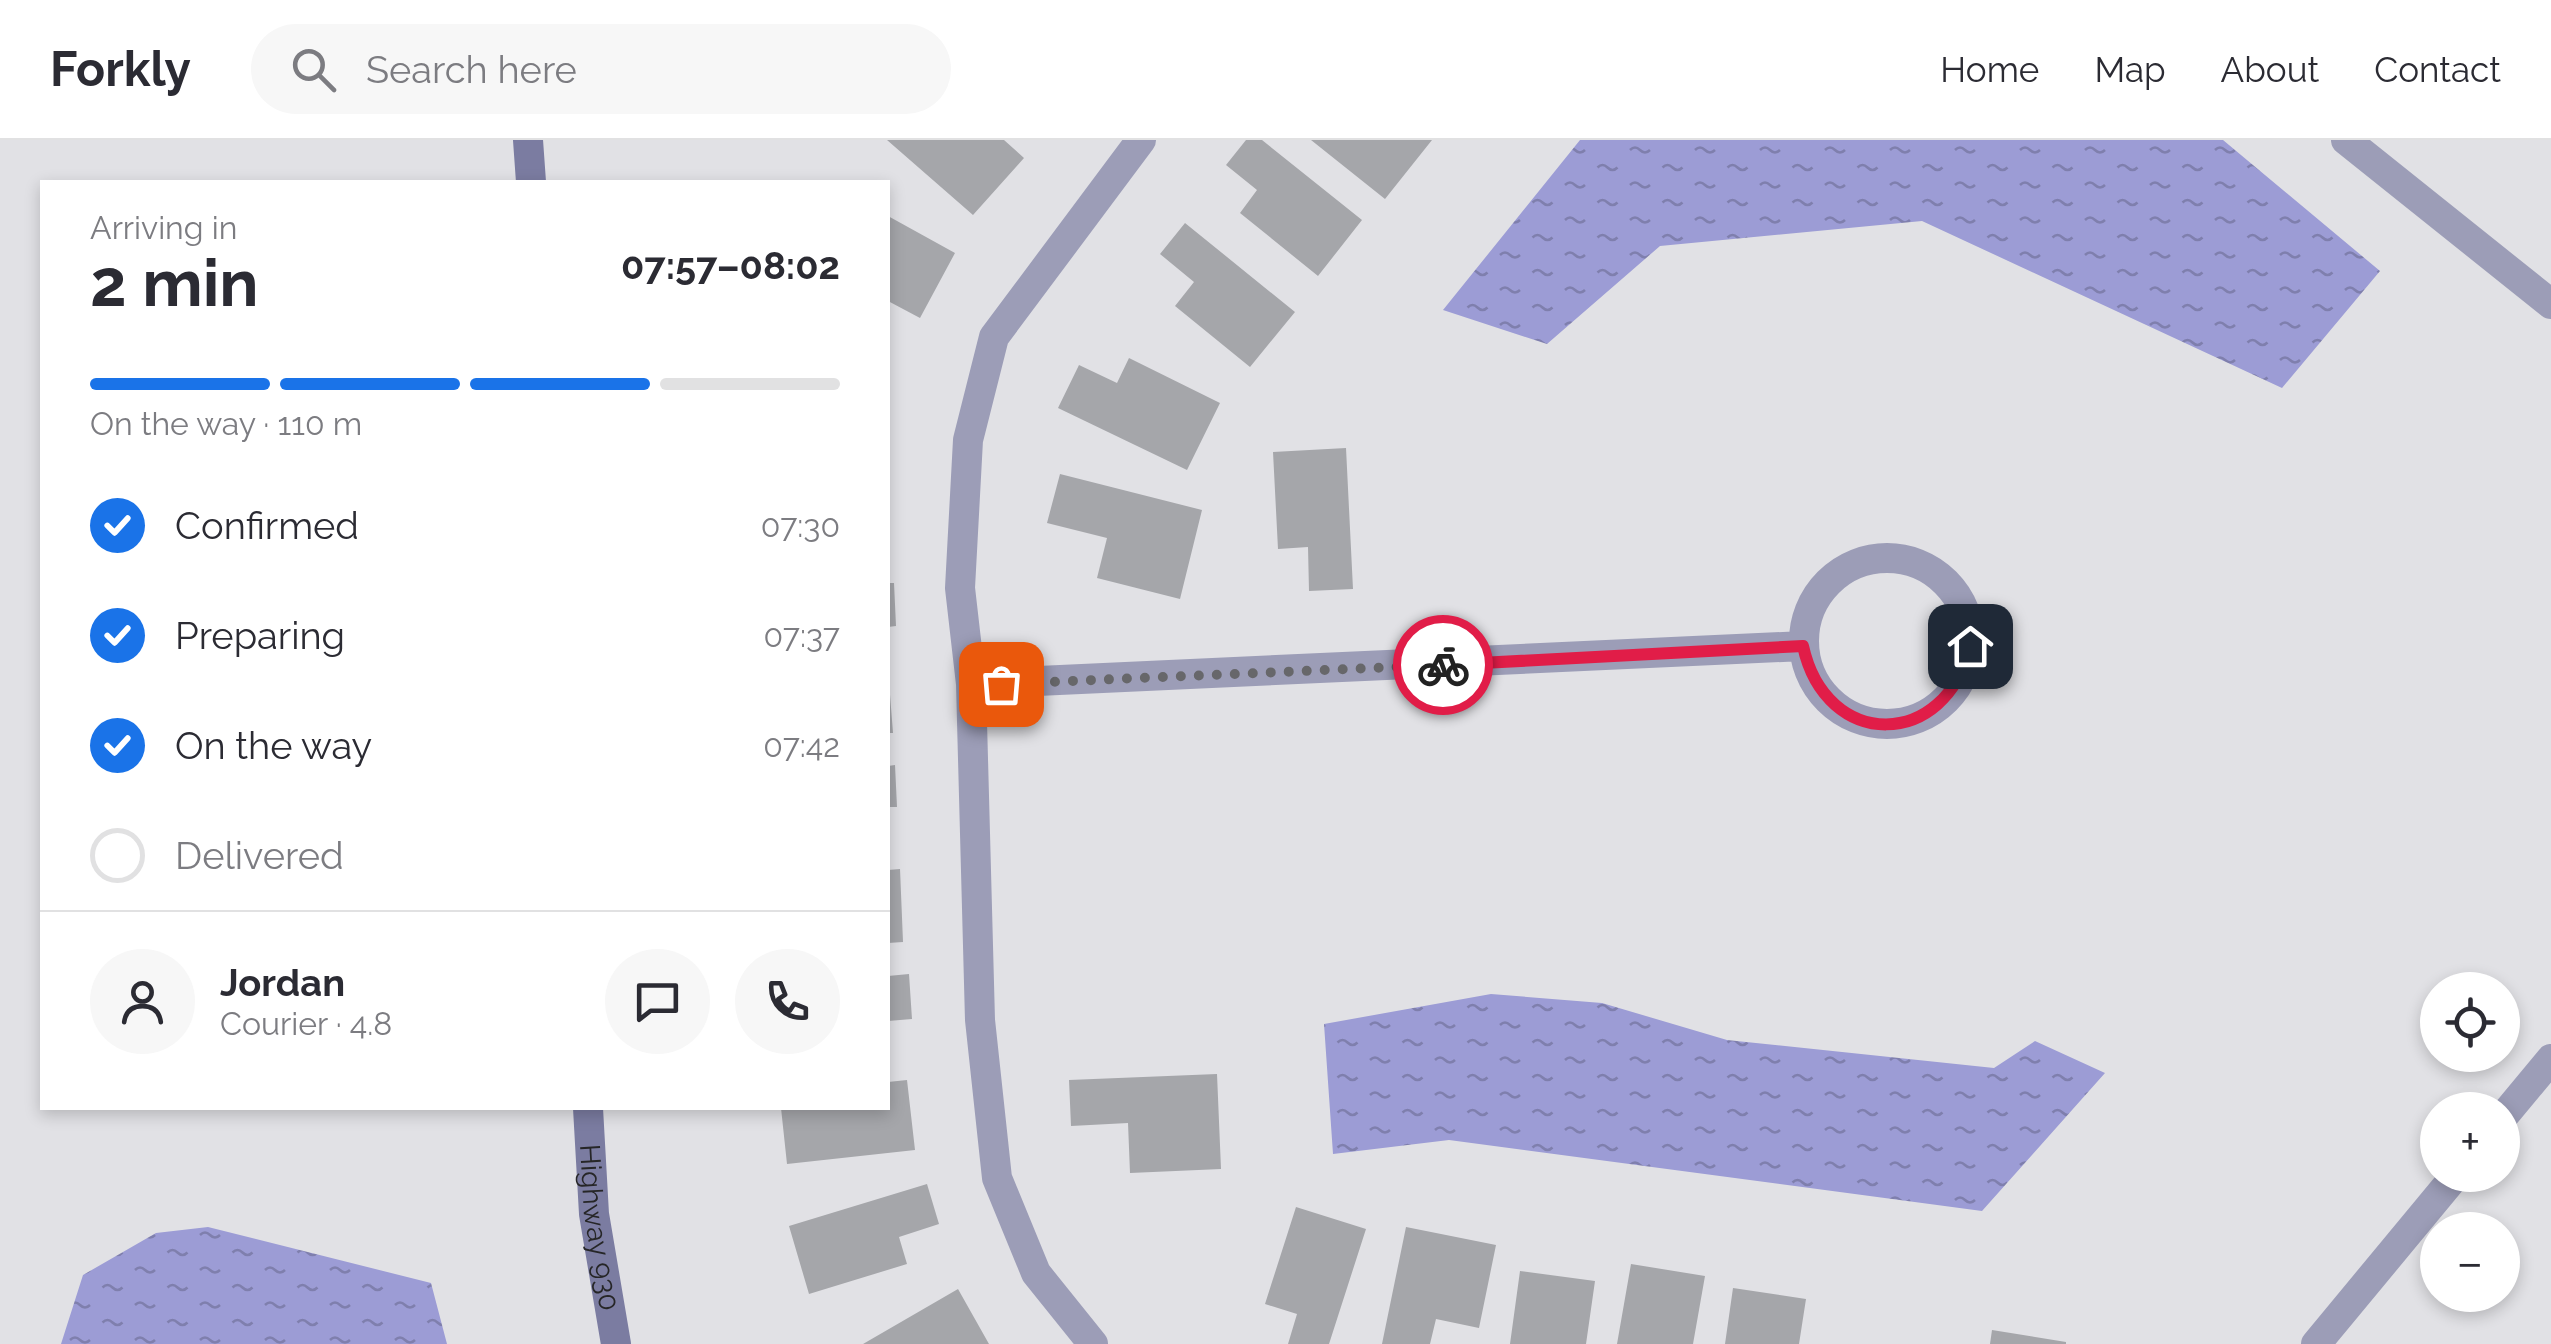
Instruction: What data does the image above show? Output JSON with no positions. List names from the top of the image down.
{
  "streets": {
    "street": ["Highway 930"]
  },
  "page": {
    "header": "Forkly",
    "search": "Search here",
    "nav": [
      "Home",
      "Map",
      "About",
      "Contact"
    ],
    "heading": ["2 min", "Arriving in", "07:57–08:02"],
    "panel": ["Jordan", "Courier · 4.8"],
    "bar": "On the way · 110 m",
    "list": [
      ["Confirmed", "07:30"],
      ["Preparing", "07:37"],
      ["On the way", "07:42"],
      "Delivered"
    ],
    "map_buttons": ["+", "−"]
  }
}
